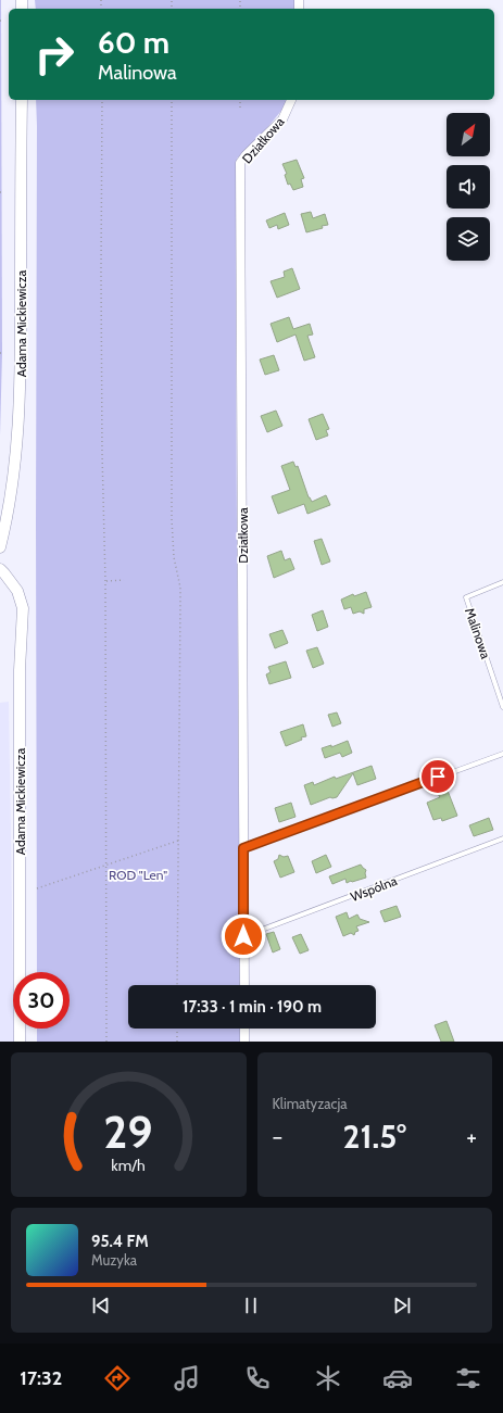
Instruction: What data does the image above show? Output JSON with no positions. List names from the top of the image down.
{
  "streets": {
    "street": ["Działkowa", "Adama Mickiewicza"],
    "lane": ["Malinowa", "Wspólna"]
  },
  "crossings": [
    ["Działkowa", "Wspólna"]
  ],
  "parks": ["ROD \"Len\""],
  "north": "top right",
  "page": {
    "turn": ["60 m", "Malinowa"],
    "limit": "30",
    "trip": "17:33 · 1 min · 190 m",
    "tile": "Klimatyzacja",
    "heat": ["−", "21.5°", "+"],
    "song": ["95.4 FM", "Muzyka"],
    "tabs": "17:32",
    "gauge": ["29", "km/h"]
  }
}
